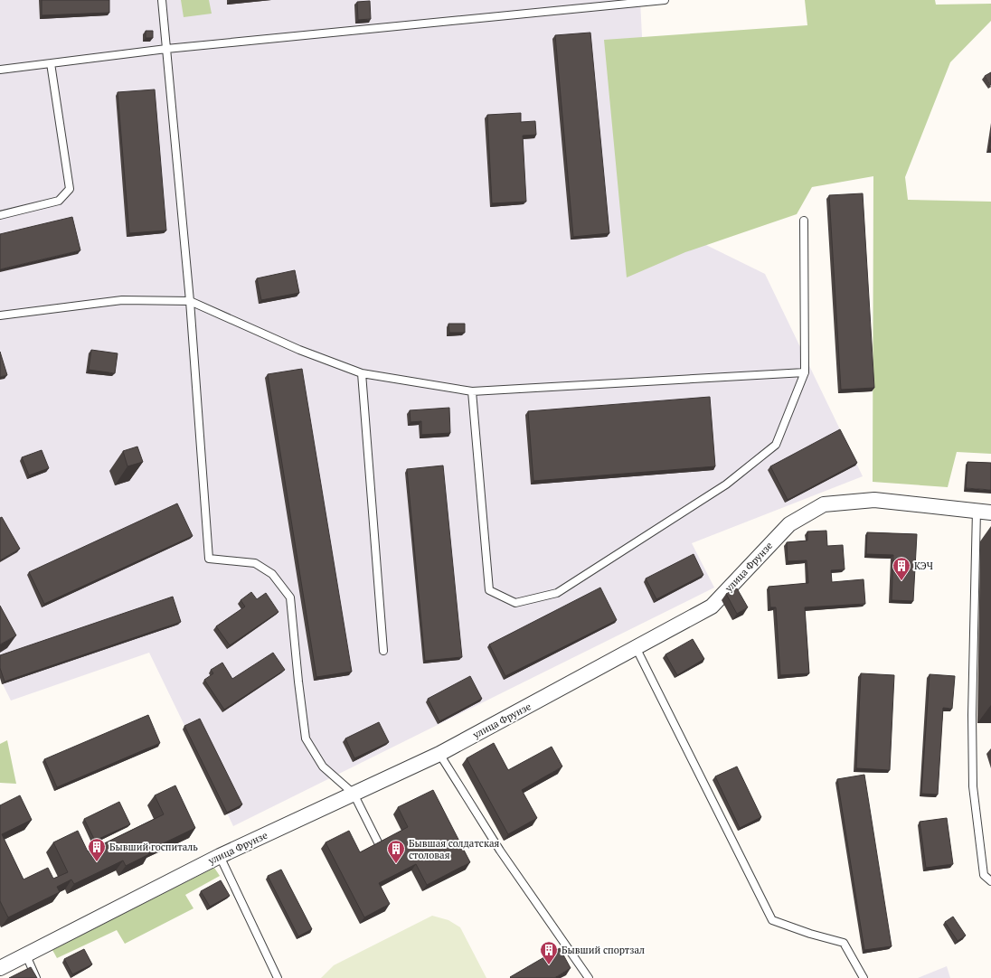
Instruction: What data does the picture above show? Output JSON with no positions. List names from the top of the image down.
{
  "streets": {
    "street": ["улица Фрунзе"]
  },
  "places": {
    "building": [
      "КЭЧ",
      "Бывший госпиталь",
      "Бывшая солдатская столовая",
      "Бывший спортзал"
    ]
  }
}
